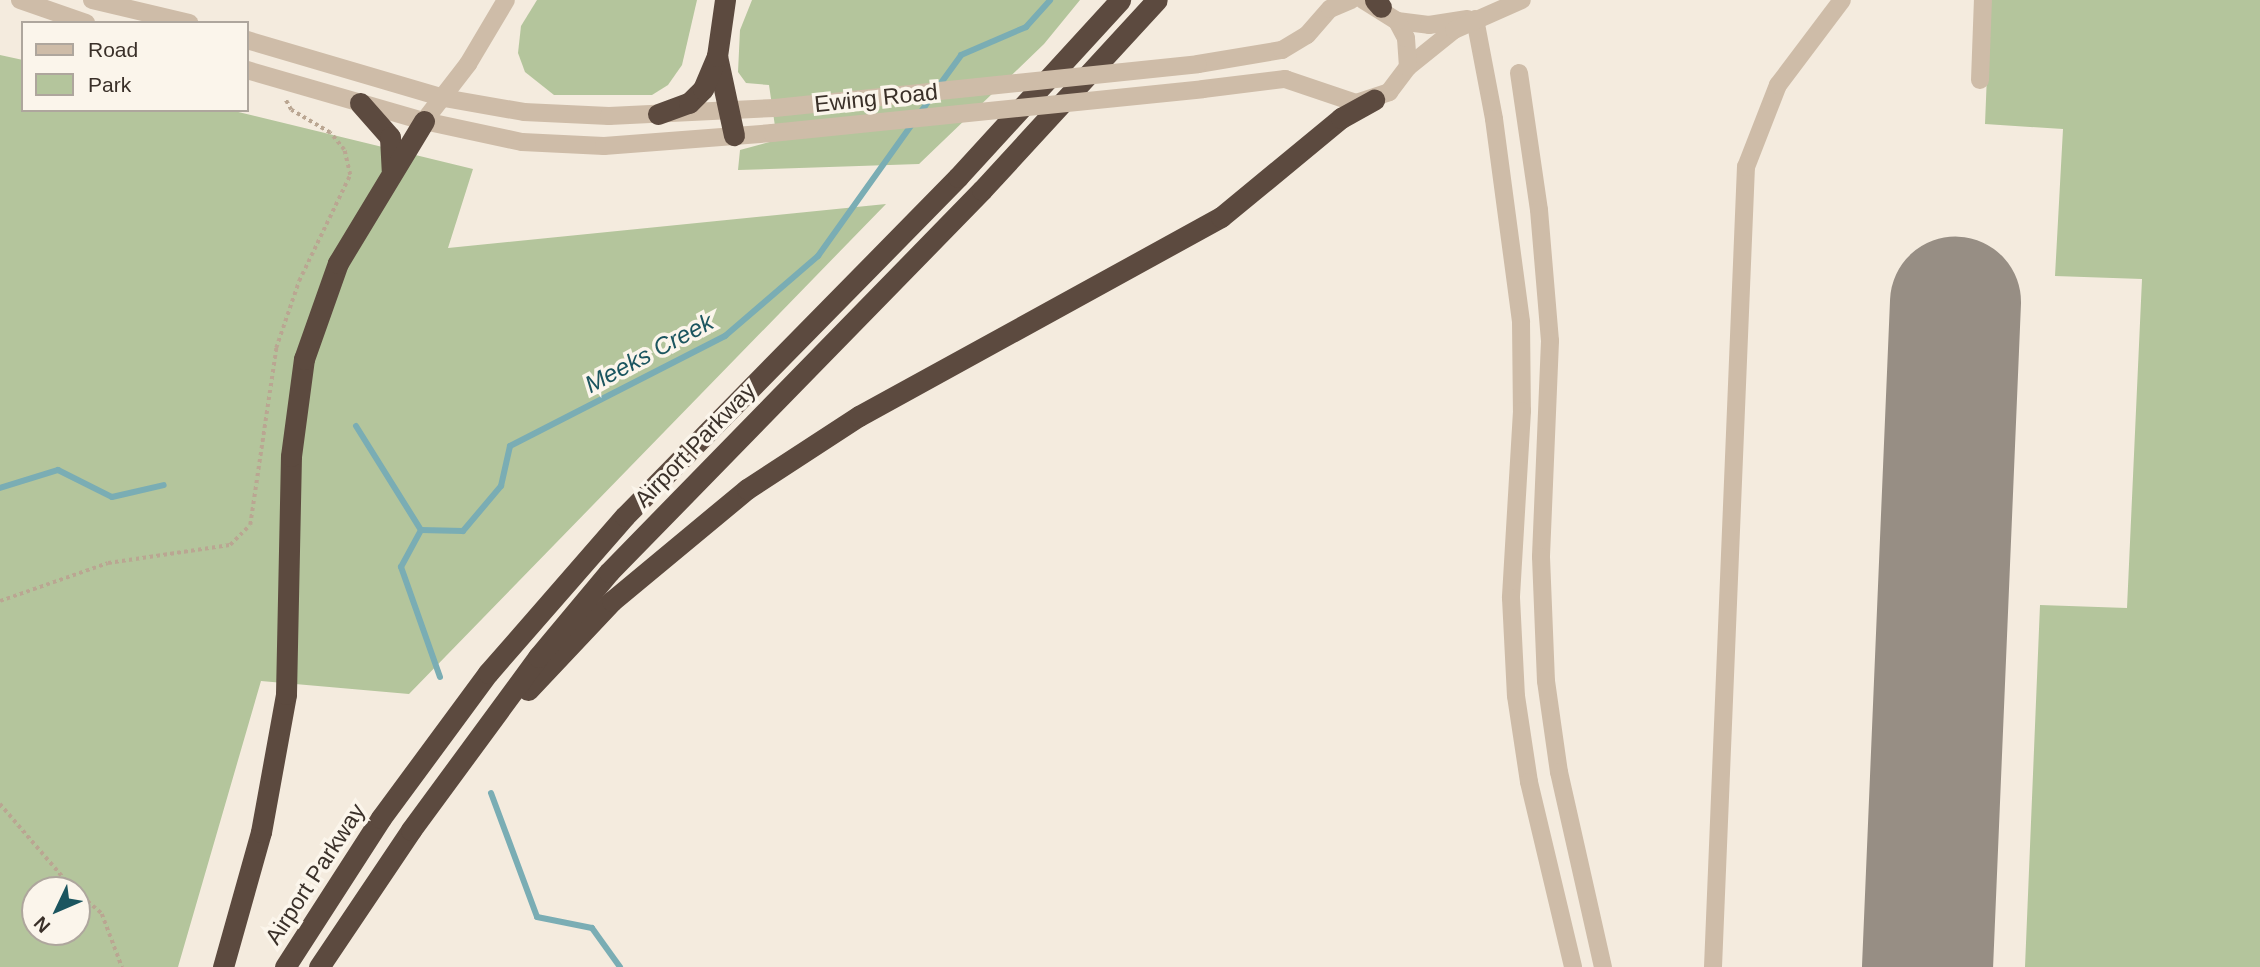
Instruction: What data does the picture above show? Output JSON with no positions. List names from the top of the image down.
{
  "streets": {
    "highway": ["Airport Parkway"],
    "street": ["Ewing Road"]
  },
  "water": ["Meeks Creek"],
  "legend": ["Road", "Park"],
  "north": "bottom left"
}
